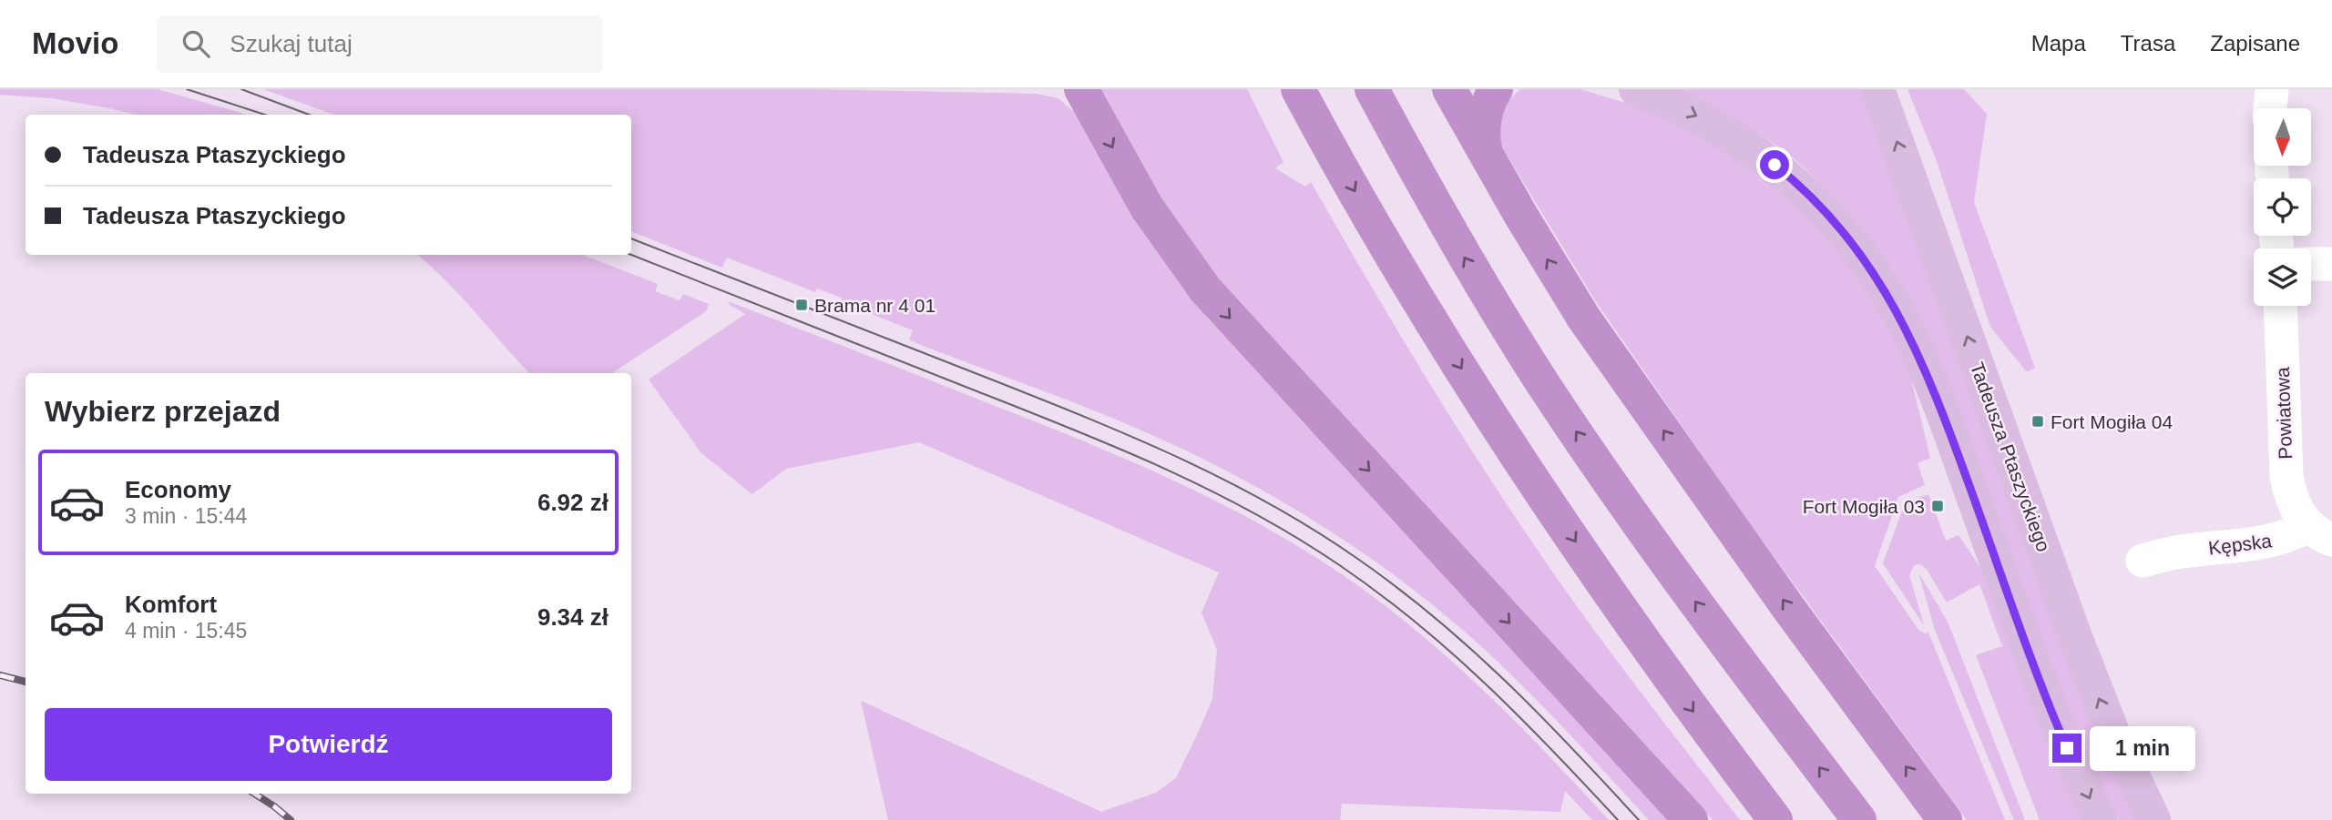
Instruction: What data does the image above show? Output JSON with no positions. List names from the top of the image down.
{
  "streets": {
    "main road": ["Tadeusza Ptaszyckiego"],
    "street": ["Powiatowa", "Kępska"]
  },
  "crossings": [
    ["Powiatowa", "Kępska"]
  ],
  "places": {
    "transit": ["Brama nr 4 01", "Fort Mogiła 04", "Fort Mogiła 03"]
  },
  "north": "bottom",
  "page": {
    "header": "Movio",
    "search": "Szukaj tutaj",
    "nav": ["Mapa", "Trasa", "Zapisane"],
    "banner": ["Tadeusza Ptaszyckiego", "Tadeusza Ptaszyckiego"],
    "heading": "Wybierz przejazd",
    "list": [
      {
        "name": "Economy",
        "note": "3 min · 15:44",
        "value": "6.92 zł"
      },
      {
        "name": "Komfort",
        "note": "4 min · 15:45",
        "value": "9.34 zł"
      }
    ],
    "buttons": "Potwierdź",
    "bubble": "1 min"
  }
}
